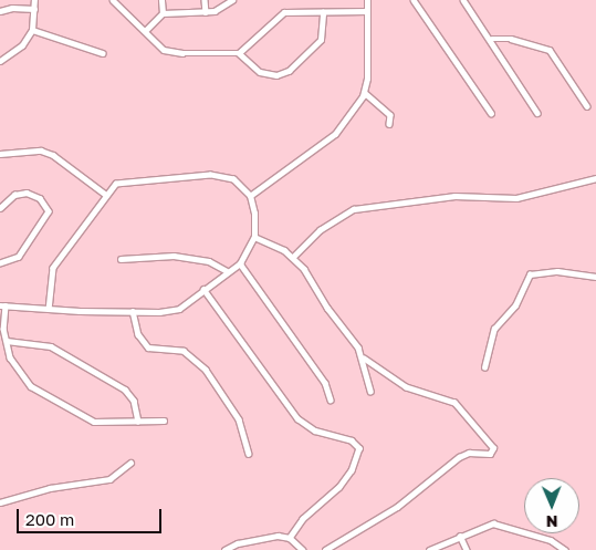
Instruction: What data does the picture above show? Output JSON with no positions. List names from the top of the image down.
{
  "scale_bar": "200 m",
  "north": "bottom"
}
